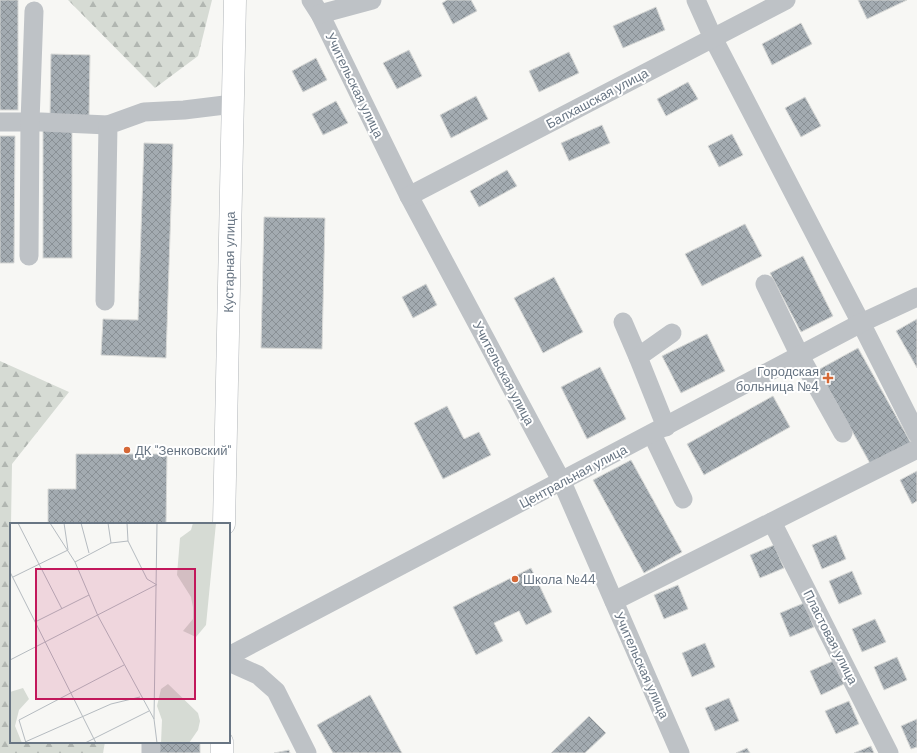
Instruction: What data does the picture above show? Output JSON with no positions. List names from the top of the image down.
{
  "streets": {
    "main road": ["Кустарная улица"],
    "street": [
      "Учительская улица",
      "Балхашская улица",
      "Центральная улица",
      "Пластовая улица"
    ]
  },
  "crossings": [
    ["Учительская улица", "Балхашская улица"],
    ["Учительская улица", "Центральная улица"]
  ],
  "places": {
    "health": ["Городская больница №4"],
    "other": ["ДК \"Зенковский\"", "Школа №44"]
  }
}
